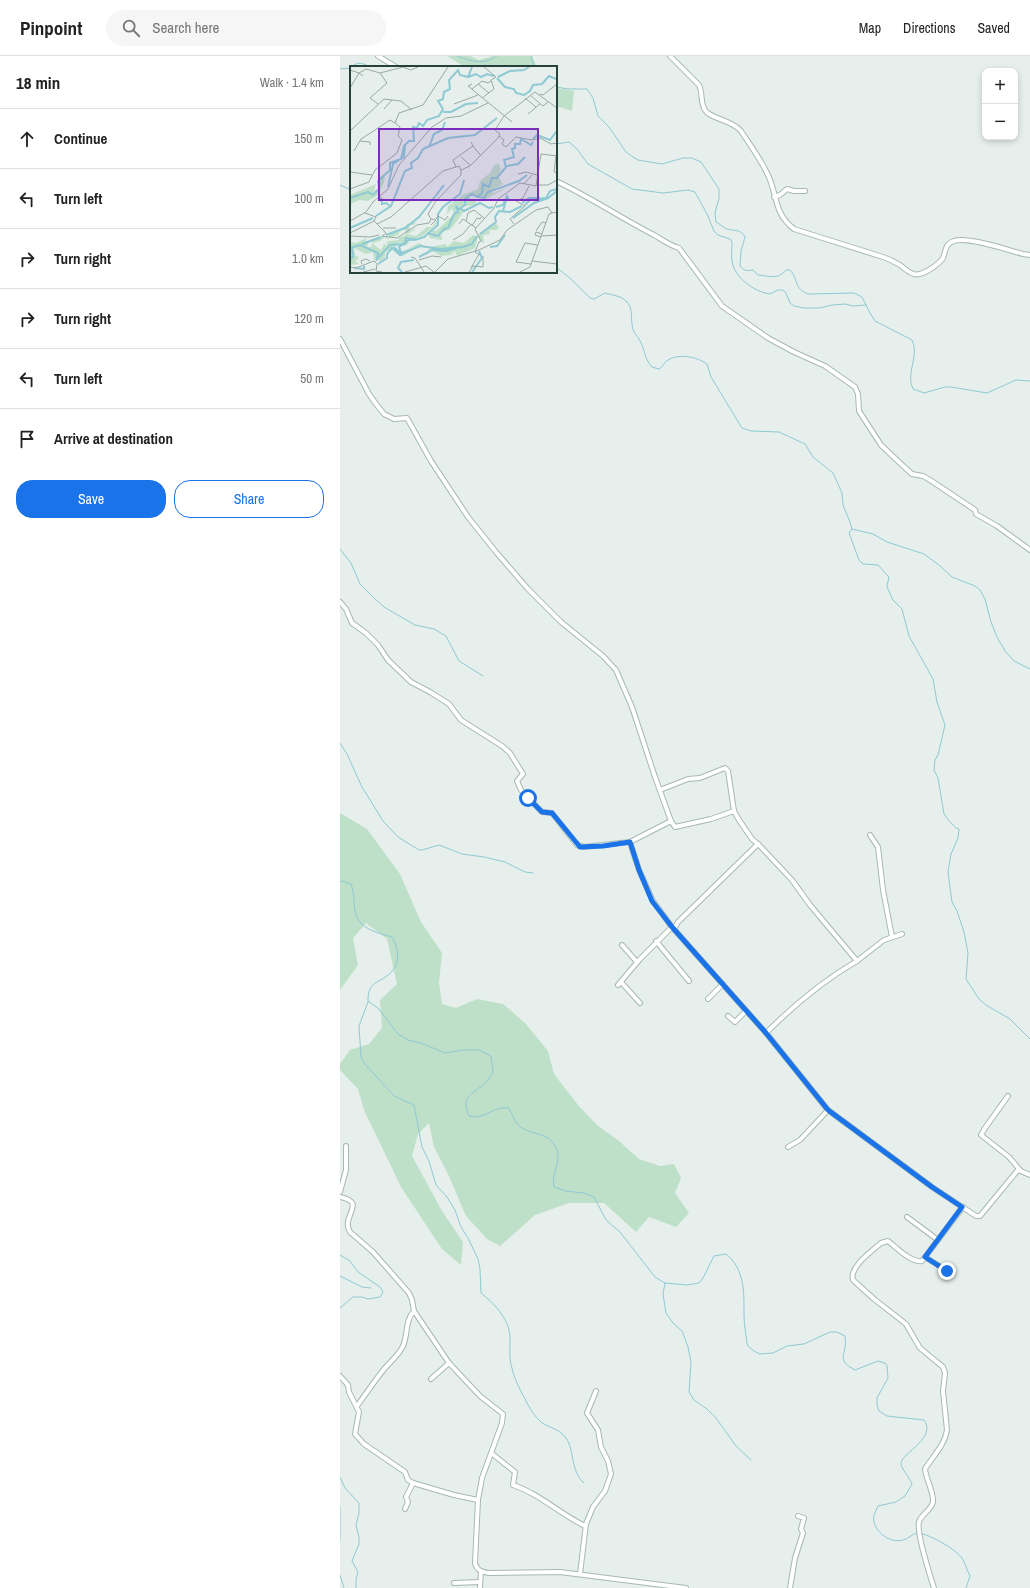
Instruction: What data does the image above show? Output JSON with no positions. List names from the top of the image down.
{
  "page": {
    "header": "Pinpoint",
    "search": "Search here",
    "nav": ["Map", "Directions", "Saved"],
    "heading": ["18 min", "Walk · 1.4 km"],
    "map_buttons": ["+", "−"],
    "list": [
      ["Continue", "150 m"],
      ["Turn left", "100 m"],
      ["Turn right", "1.0 km"],
      ["Turn right", "120 m"],
      ["Turn left", "50 m"],
      "Arrive at destination"
    ],
    "buttons": ["Save", "Share"]
  }
}
